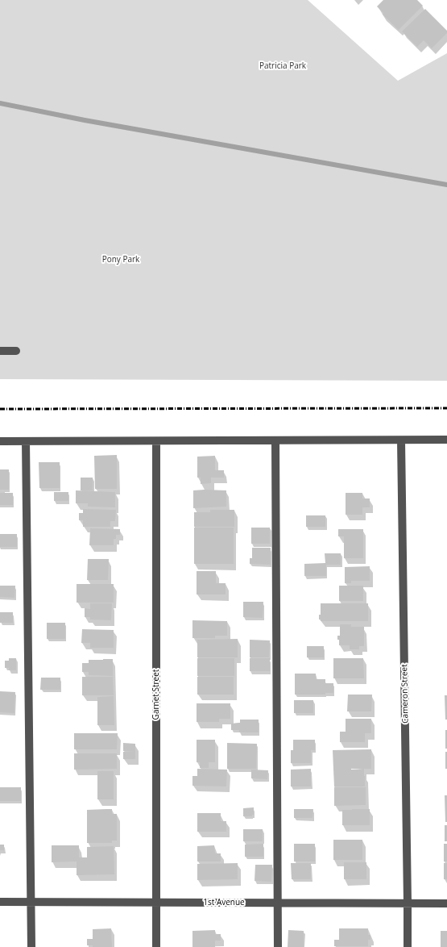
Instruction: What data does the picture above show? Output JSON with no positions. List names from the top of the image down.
{
  "streets": {
    "street": ["Cameron Street", "Garnet Street", "1st Avenue"]
  },
  "crossings": [
    ["Cameron Street", "1st Avenue"],
    ["Garnet Street", "1st Avenue"]
  ],
  "parks": ["Patricia Park", "Pony Park"]
}
